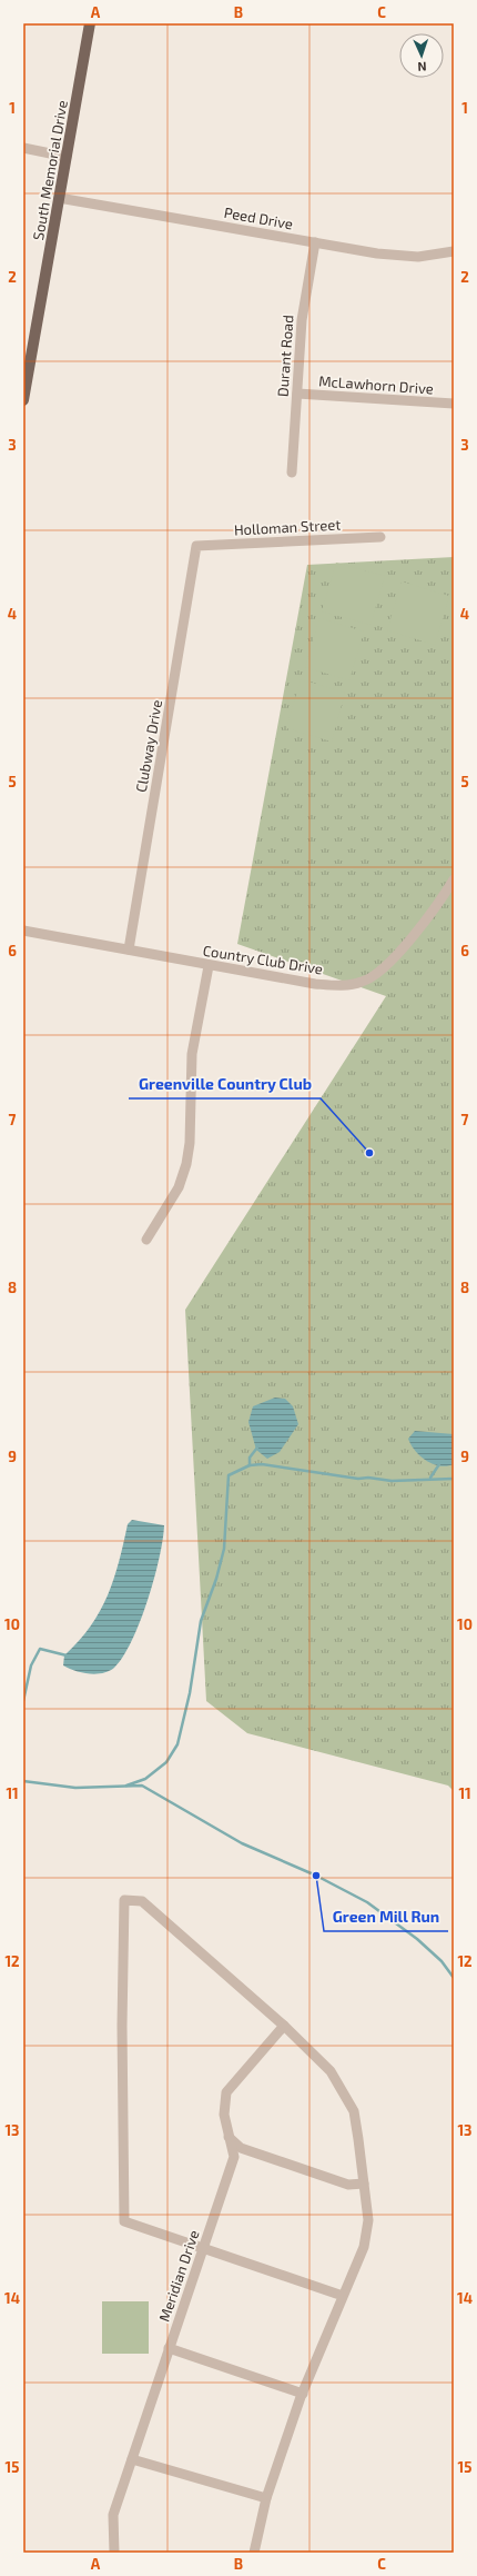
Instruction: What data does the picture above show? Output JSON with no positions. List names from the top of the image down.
{
  "streets": {
    "main road": ["South Memorial Drive"],
    "street": [
      "Peed Drive",
      "Durant Road",
      "McLawhorn Drive",
      "Holloman Street",
      "Clubway Drive",
      "Country Club Drive",
      "Meridian Drive"
    ]
  },
  "crossings": [
    ["South Memorial Drive", "Peed Drive"],
    ["Peed Drive", "Durant Road"],
    ["Durant Road", "McLawhorn Drive"],
    ["Holloman Street", "Clubway Drive"],
    ["Clubway Drive", "Country Club Drive"]
  ],
  "places": ["Greenville Country Club", "Green Mill Run"],
  "north": "bottom",
  "grid": {
    "columns": ["A", "B", "C"],
    "rows": [
      "1",
      "2",
      "3",
      "4",
      "5",
      "6",
      "7",
      "8",
      "9",
      "10",
      "11",
      "12",
      "13",
      "14",
      "15"
    ]
  }
}
